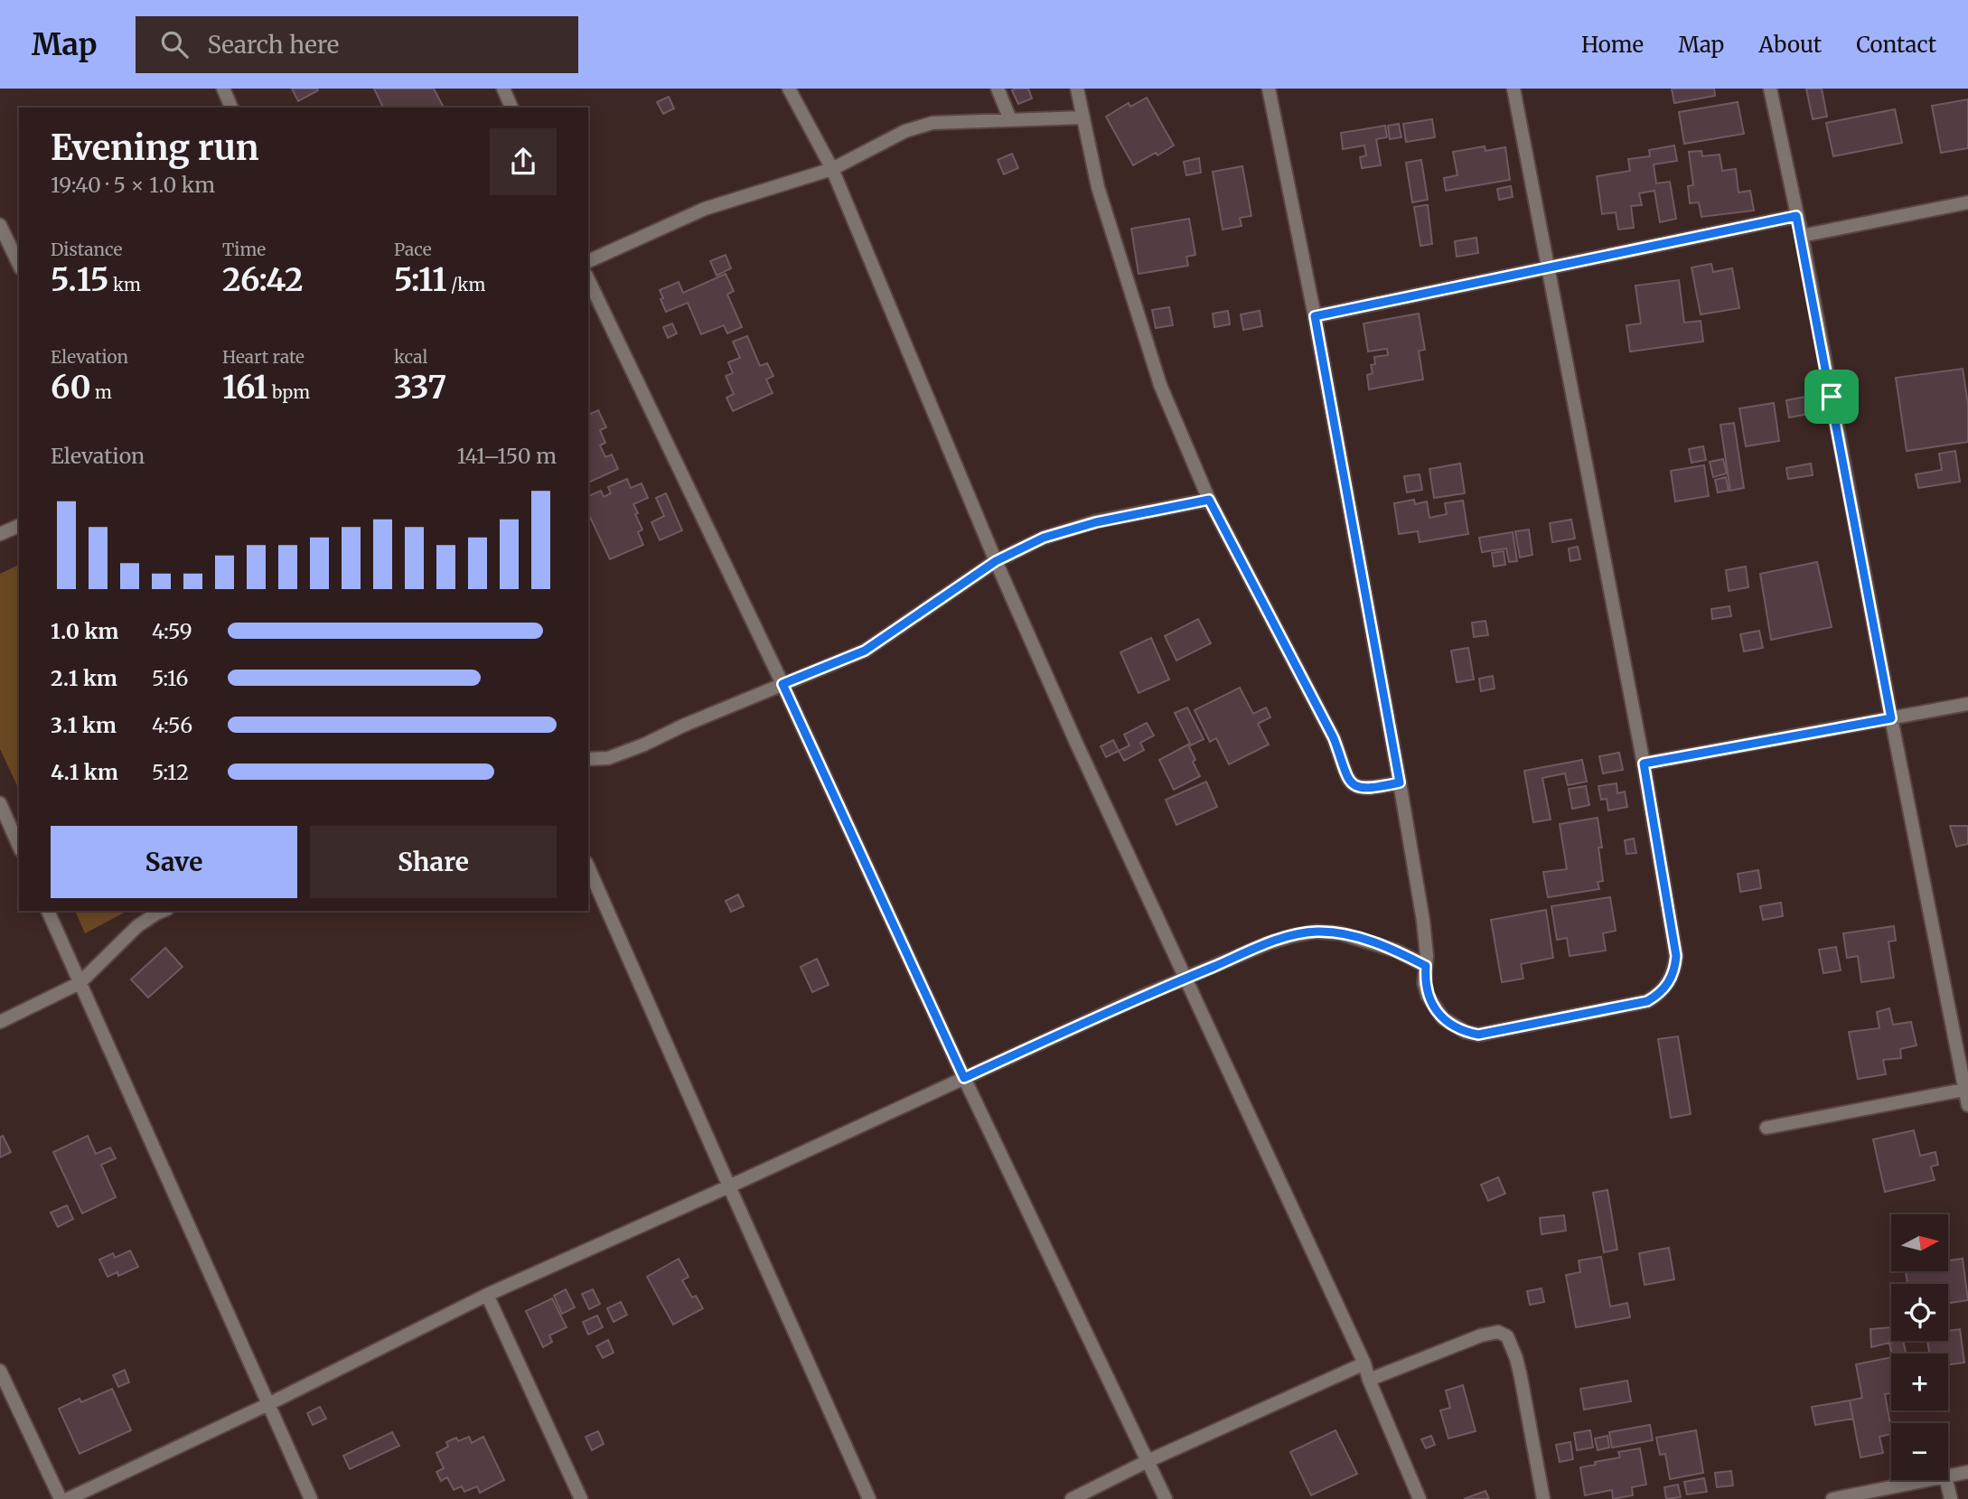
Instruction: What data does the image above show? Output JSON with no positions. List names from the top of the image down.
{
  "north": "right",
  "page": {
    "header": "Map",
    "search": "Search here",
    "nav": [
      "Home",
      "Map",
      "About",
      "Contact"
    ],
    "heading": ["Evening run", "19:40 · 5 × 1.0 km"],
    "stats": [
      ["Distance", "5.15 km"],
      ["Time", "26:42"],
      ["Pace", "5:11 /km"],
      ["Elevation", "60 m"],
      ["Heart rate", "161 bpm"],
      ["kcal", "337"]
    ],
    "chart": ["Elevation", "141–150 m"],
    "list": [
      {
        "name": "1.0 km",
        "note": "4:59"
      },
      {
        "name": "2.1 km",
        "note": "5:16"
      },
      {
        "name": "3.1 km",
        "note": "4:56"
      },
      {
        "name": "4.1 km",
        "note": "5:12"
      }
    ],
    "buttons": ["Save", "Share"],
    "map_buttons": ["+", "−"]
  }
}
